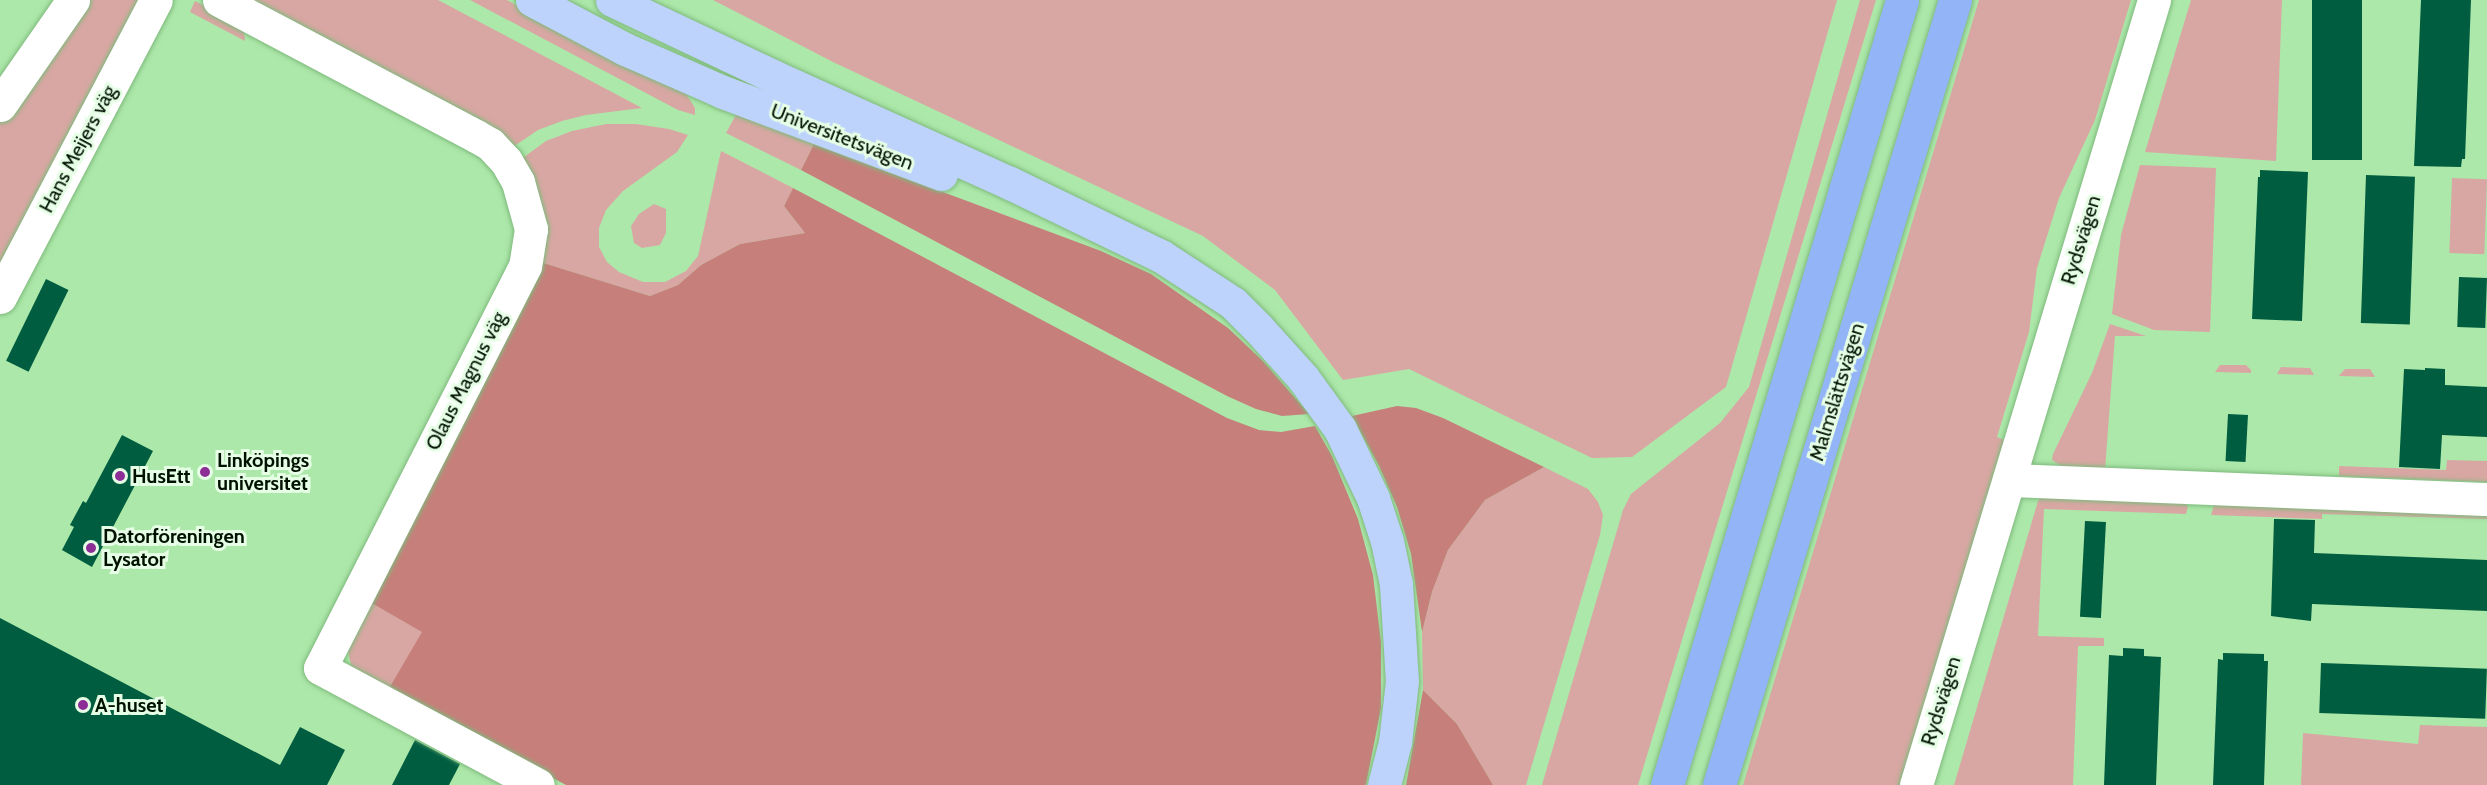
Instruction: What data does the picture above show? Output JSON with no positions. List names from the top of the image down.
{
  "streets": {
    "highway": ["Malmslättsvägen"],
    "main road": ["Universitetsvägen"],
    "street": ["Hans Meijers väg", "Rydsvägen", "Olaus Magnus väg"]
  },
  "places": [
    "Linköpings universitet",
    "HusEtt",
    "Datorföreningen Lysator",
    "A-huset"
  ]
}
